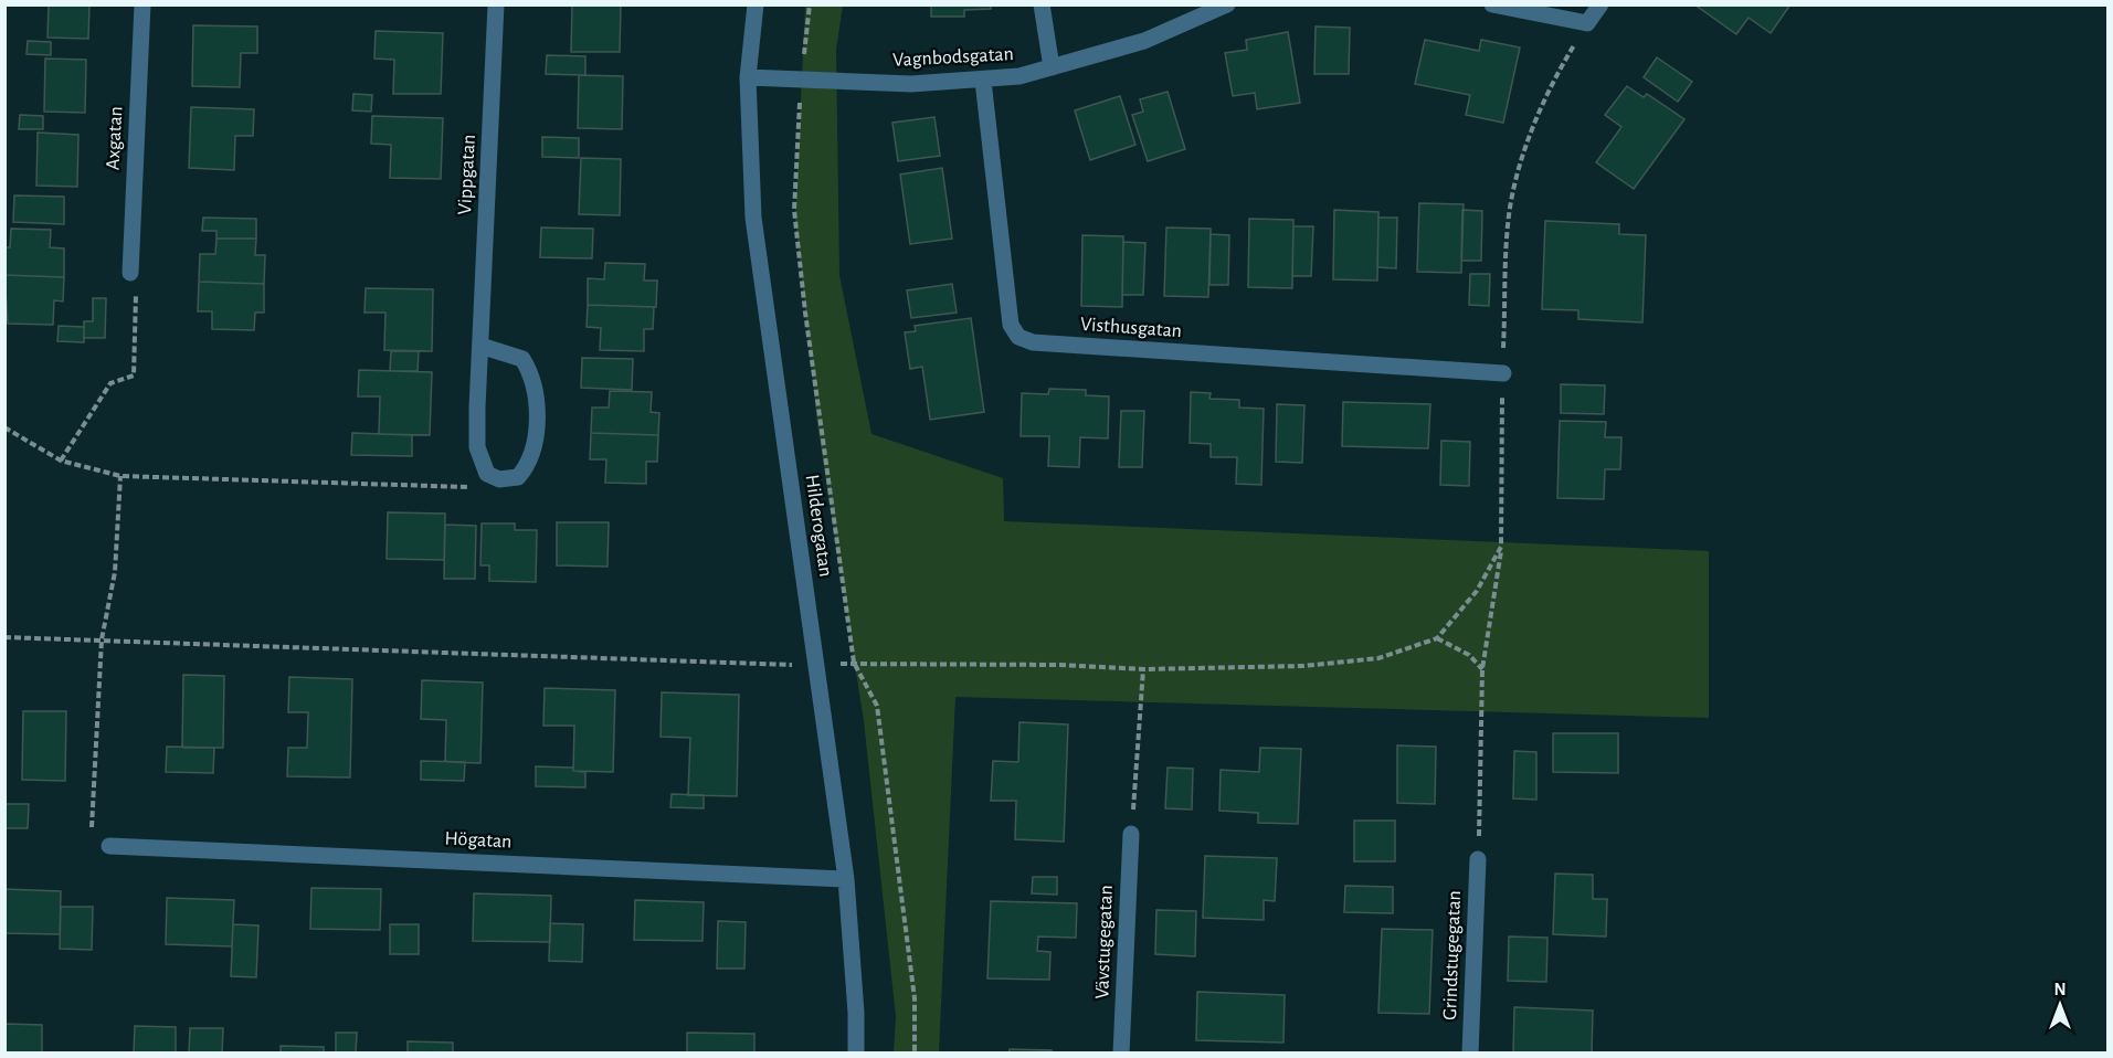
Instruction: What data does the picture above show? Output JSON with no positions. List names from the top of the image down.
{
  "streets": {
    "street": [
      "Vagnbodsgatan",
      "Axgatan",
      "Vippgatan",
      "Visthusgatan",
      "Hilderogatan",
      "Högatan",
      "Vävstugegatan",
      "Grindstugegatan"
    ]
  },
  "crossings": [
    ["Vagnbodsgatan", "Visthusgatan"],
    ["Vagnbodsgatan", "Hilderogatan"],
    ["Hilderogatan", "Högatan"]
  ],
  "north": "top"
}
